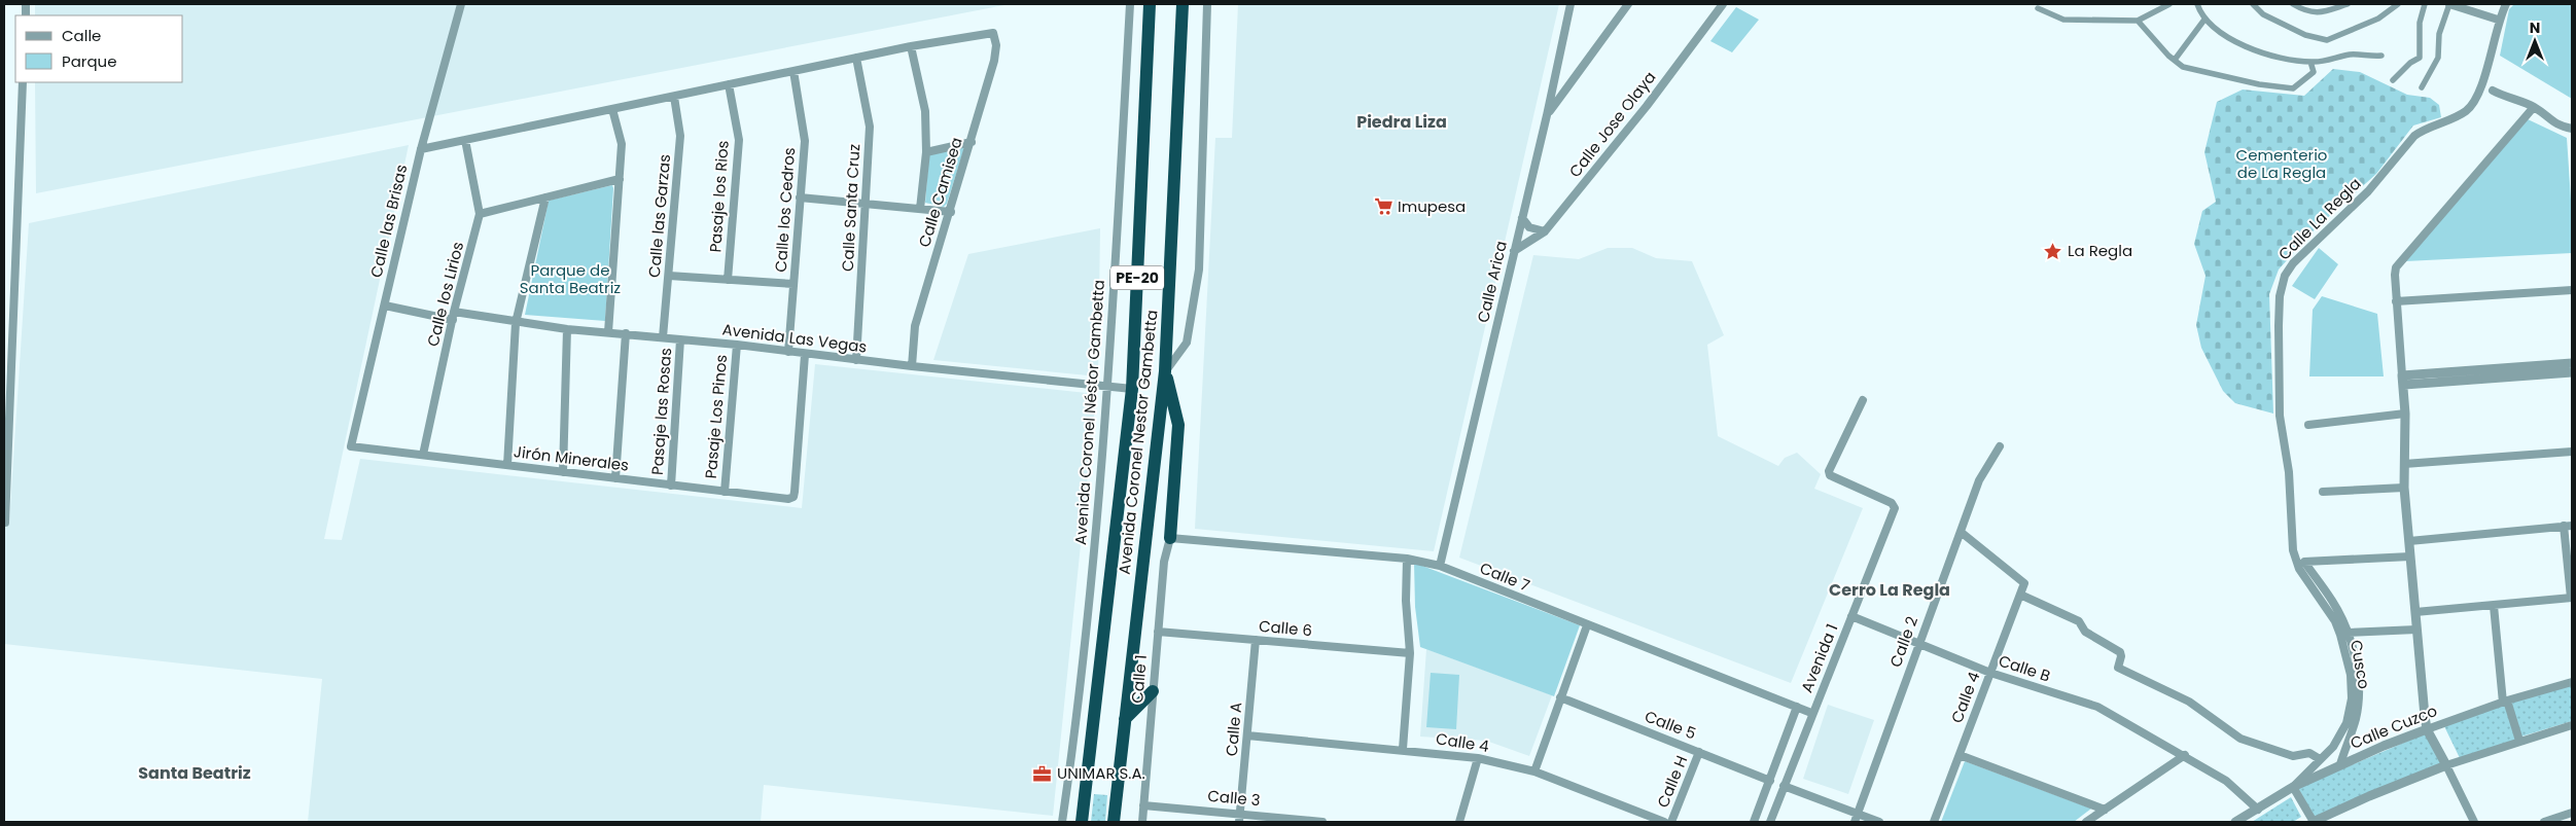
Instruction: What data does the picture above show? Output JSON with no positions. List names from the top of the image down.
{
  "streets": {
    "highway": ["PE-20", "Avenida Coronel Nestor Gambetta"],
    "street": [
      "Calle Jose Olaya",
      "Calle Camisea",
      "Pasaje los Rios",
      "Calle Santa Cruz",
      "Calle los Cedros",
      "Calle las Garzas",
      "Calle La Regla",
      "Calle las Brisas",
      "Calle Arica",
      "Calle los Lirios",
      "Avenida Las Vegas",
      "Pasaje las Rosas",
      "Avenida Coronel Néstor Gambetta",
      "Pasaje Los Pinos",
      "Jirón Minerales",
      "Calle 7",
      "Calle 6",
      "Calle 2",
      "Avenida 1",
      "Cusco",
      "Calle B",
      "Calle 1",
      "Calle 4",
      "Calle 5",
      "Calle Cuzco",
      "Calle A",
      "Calle H",
      "Calle 3"
    ]
  },
  "crossings": [
    ["Calle Jose Olaya", "Calle Arica"],
    ["Calle Camisea", "Avenida Las Vegas"],
    ["Calle Santa Cruz", "Avenida Las Vegas"],
    ["Calle los Cedros", "Avenida Las Vegas"],
    ["Calle las Garzas", "Avenida Las Vegas"],
    ["Calle La Regla", "Cusco"],
    ["Calle las Brisas", "Avenida Las Vegas"],
    ["Calle las Brisas", "Jirón Minerales"],
    ["Calle Arica", "Calle 7"],
    ["Calle los Lirios", "Avenida Las Vegas"],
    ["Calle los Lirios", "Jirón Minerales"],
    ["Avenida Las Vegas", "Pasaje las Rosas"],
    ["Avenida Las Vegas", "Avenida Coronel Néstor Gambetta"],
    ["Avenida Las Vegas", "Pasaje Los Pinos"],
    ["Avenida Las Vegas", "Avenida Coronel Nestor Gambetta"],
    ["Avenida Las Vegas", "Jirón Minerales"],
    ["Pasaje las Rosas", "Jirón Minerales"],
    ["Pasaje Los Pinos", "Jirón Minerales"],
    ["Calle 7", "Avenida 1"],
    ["Calle 7", "Calle 1"],
    ["Calle 6", "Calle 1"],
    ["Calle 6", "Calle A"],
    ["Calle 2", "Calle B"],
    ["Calle 2", "Calle 4"],
    ["Avenida 1", "Calle B"],
    ["Avenida 1", "Calle 5"],
    ["Cusco", "Calle Cuzco"],
    ["Calle B", "Calle 4"],
    ["Calle B", "Calle Cuzco"],
    ["Calle 1", "Calle 3"],
    ["Calle 4", "Calle A"],
    ["Calle 5", "Calle H"],
    ["Calle A", "Calle 3"]
  ],
  "districts": ["Piedra Liza", "Cerro La Regla", "Santa Beatriz"],
  "parks": ["Cementerio de La Regla", "Parque de Santa Beatriz"],
  "places": {
    "supermarket": ["Imupesa"],
    "place": ["La Regla"],
    "office": ["UNIMAR S.A."]
  },
  "legend": ["Calle", "Parque"],
  "north": "top"
}
